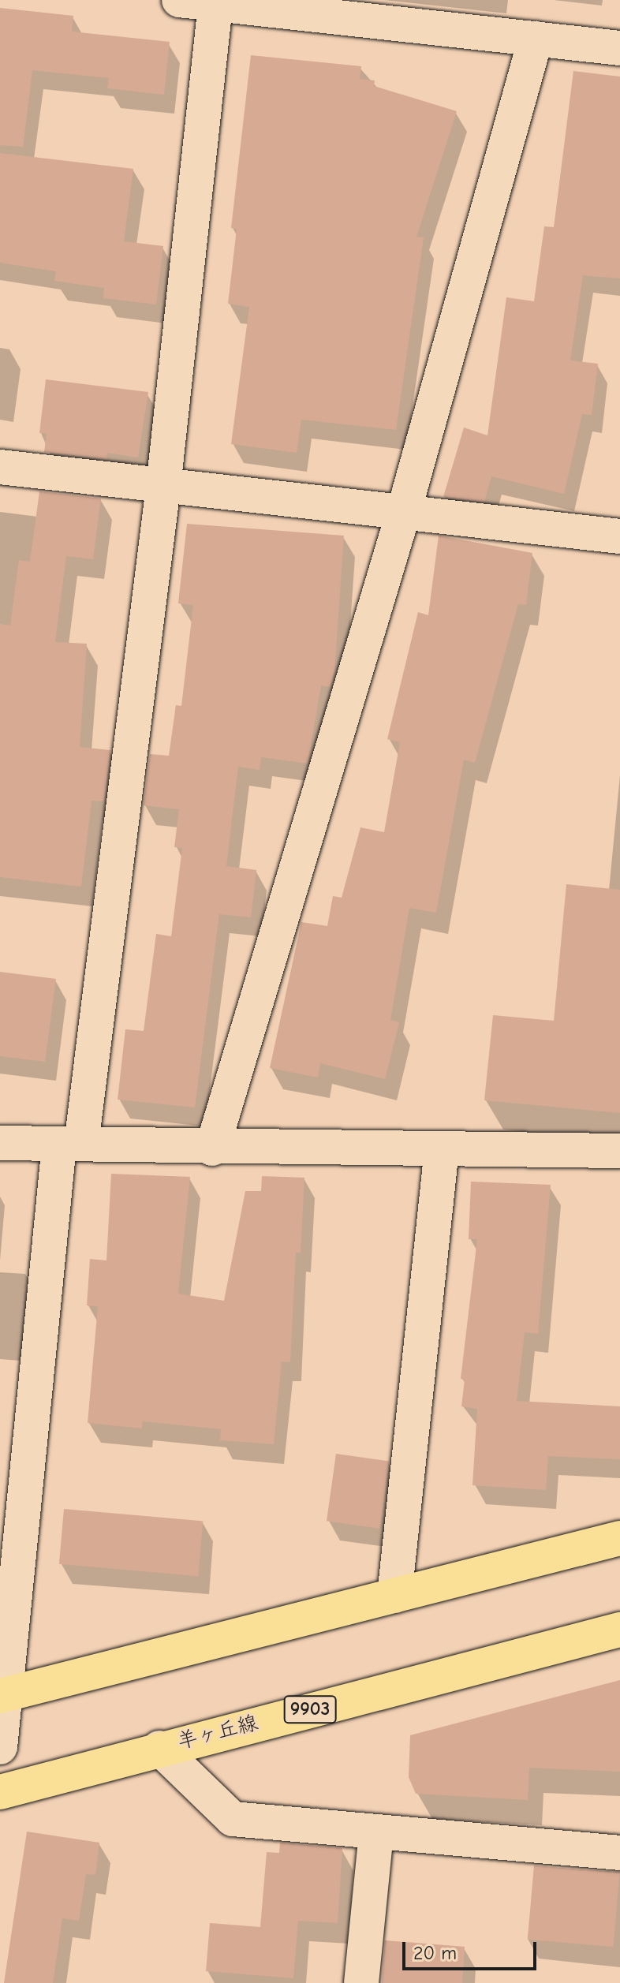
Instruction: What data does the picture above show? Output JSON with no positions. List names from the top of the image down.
{
  "streets": {
    "main road": ["9903", "羊ヶ丘線"]
  },
  "scale_bar": "20 m"
}
